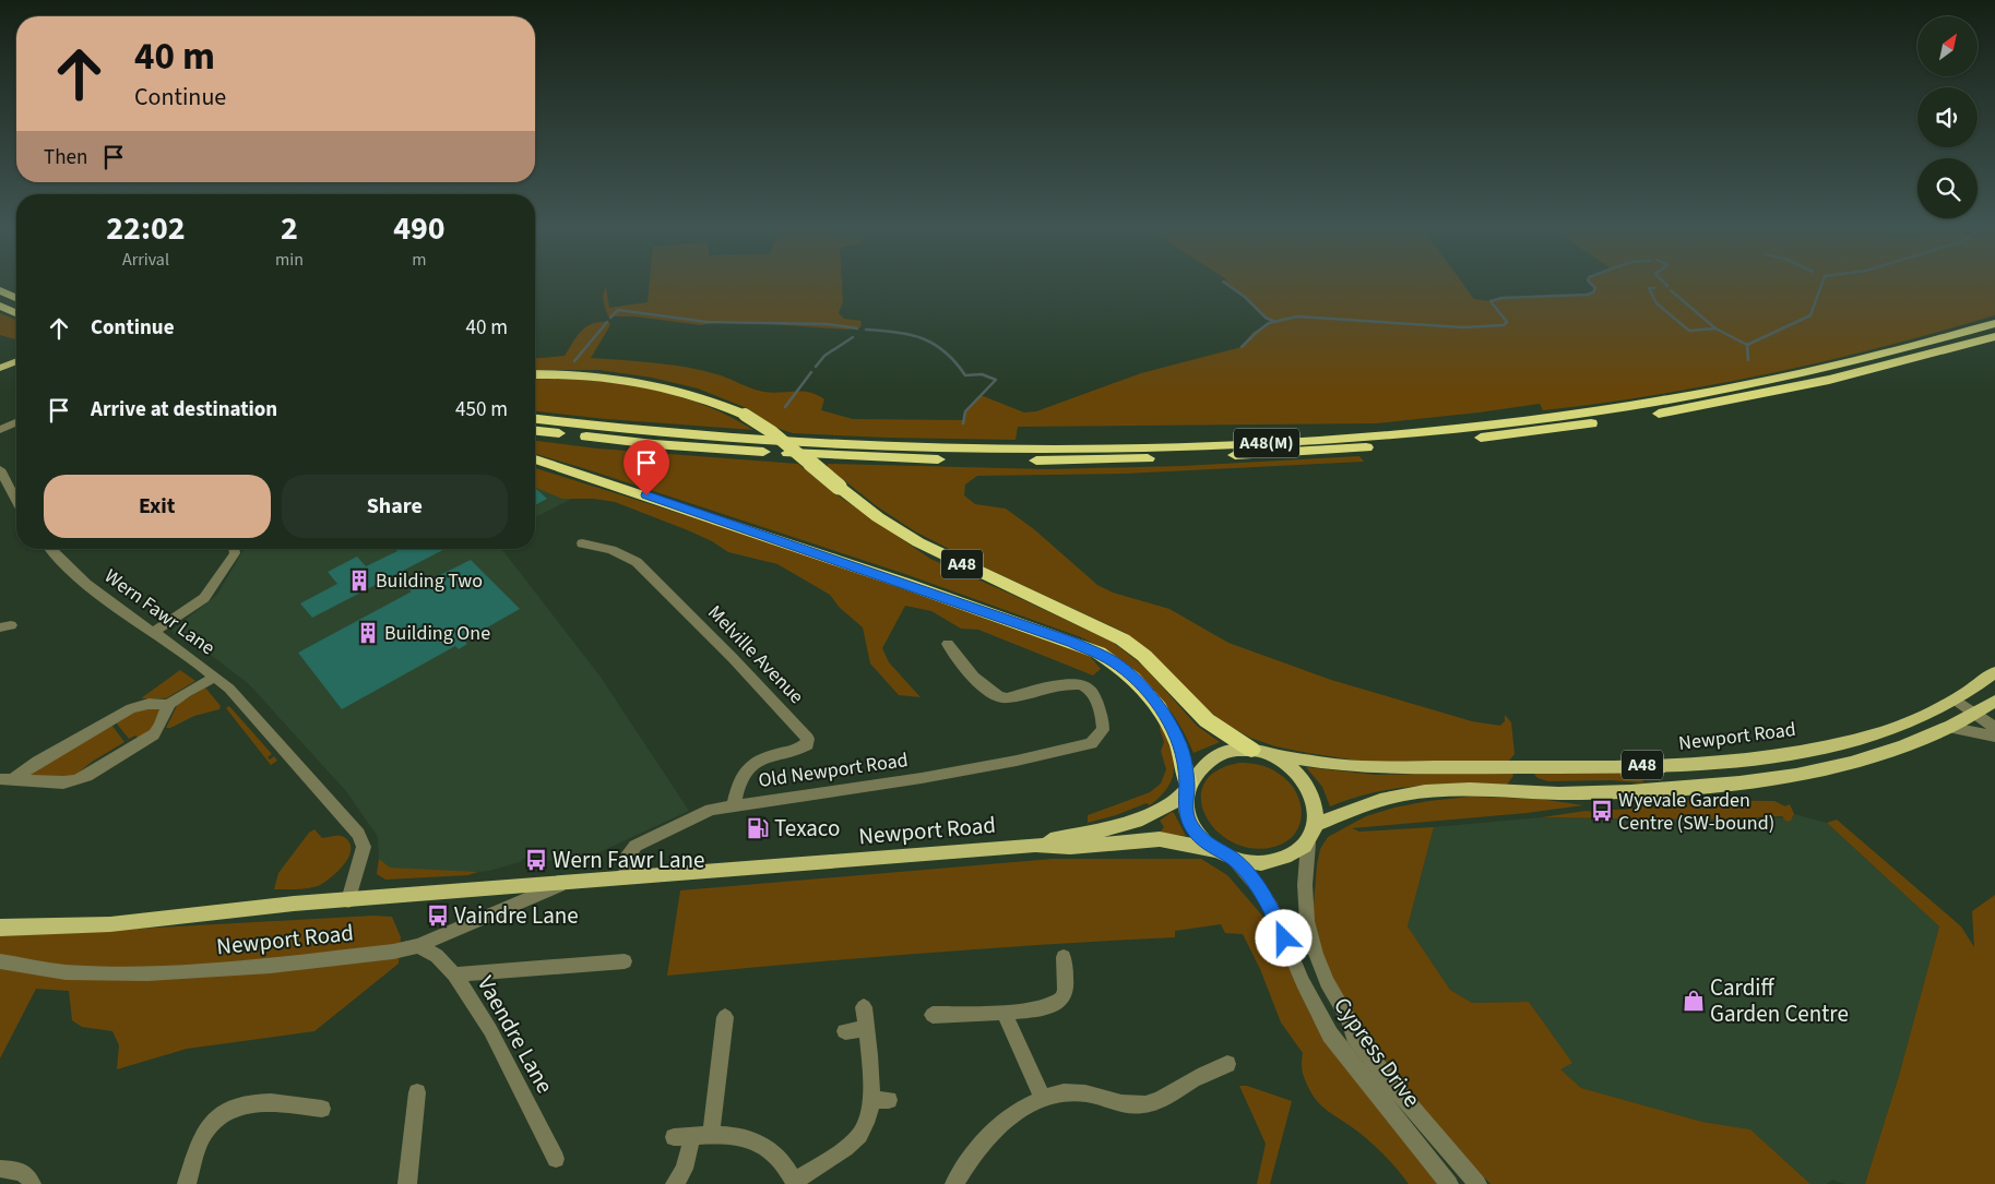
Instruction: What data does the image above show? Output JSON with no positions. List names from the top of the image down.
{
  "streets": {
    "highway": ["A48(M)", "A48"],
    "main road": ["Newport Road"],
    "street": [
      "Wern Fawr Lane",
      "Melville Avenue",
      "Old Newport Road",
      "Vaendre Lane",
      "Cypress Drive"
    ]
  },
  "crossings": [
    ["A48", "Newport Road"],
    ["A48", "Cypress Drive"],
    ["Wern Fawr Lane", "Newport Road"],
    ["Melville Avenue", "Old Newport Road"],
    ["Newport Road", "Old Newport Road"],
    ["Newport Road", "Vaendre Lane"],
    ["Newport Road", "Cypress Drive"]
  ],
  "places": {
    "building": ["Building Two", "Building One"],
    "bus stop": ["Wyevale Garden Centre (SW-bound)", "Wern Fawr Lane", "Vaindre Lane"],
    "fuel station": ["Texaco"],
    "shop": ["Cardiff Garden Centre"]
  },
  "north": "top right",
  "page": {
    "turn": ["40 m", "Continue"],
    "then": "Then",
    "eta": [
      "22:02",
      "Arrival",
      "2",
      "min",
      "490",
      "m"
    ],
    "list": [
      {
        "name": "Continue",
        "value": "40 m"
      },
      {
        "name": "Arrive at destination",
        "value": "450 m"
      }
    ],
    "buttons": ["Exit", "Share"]
  }
}
